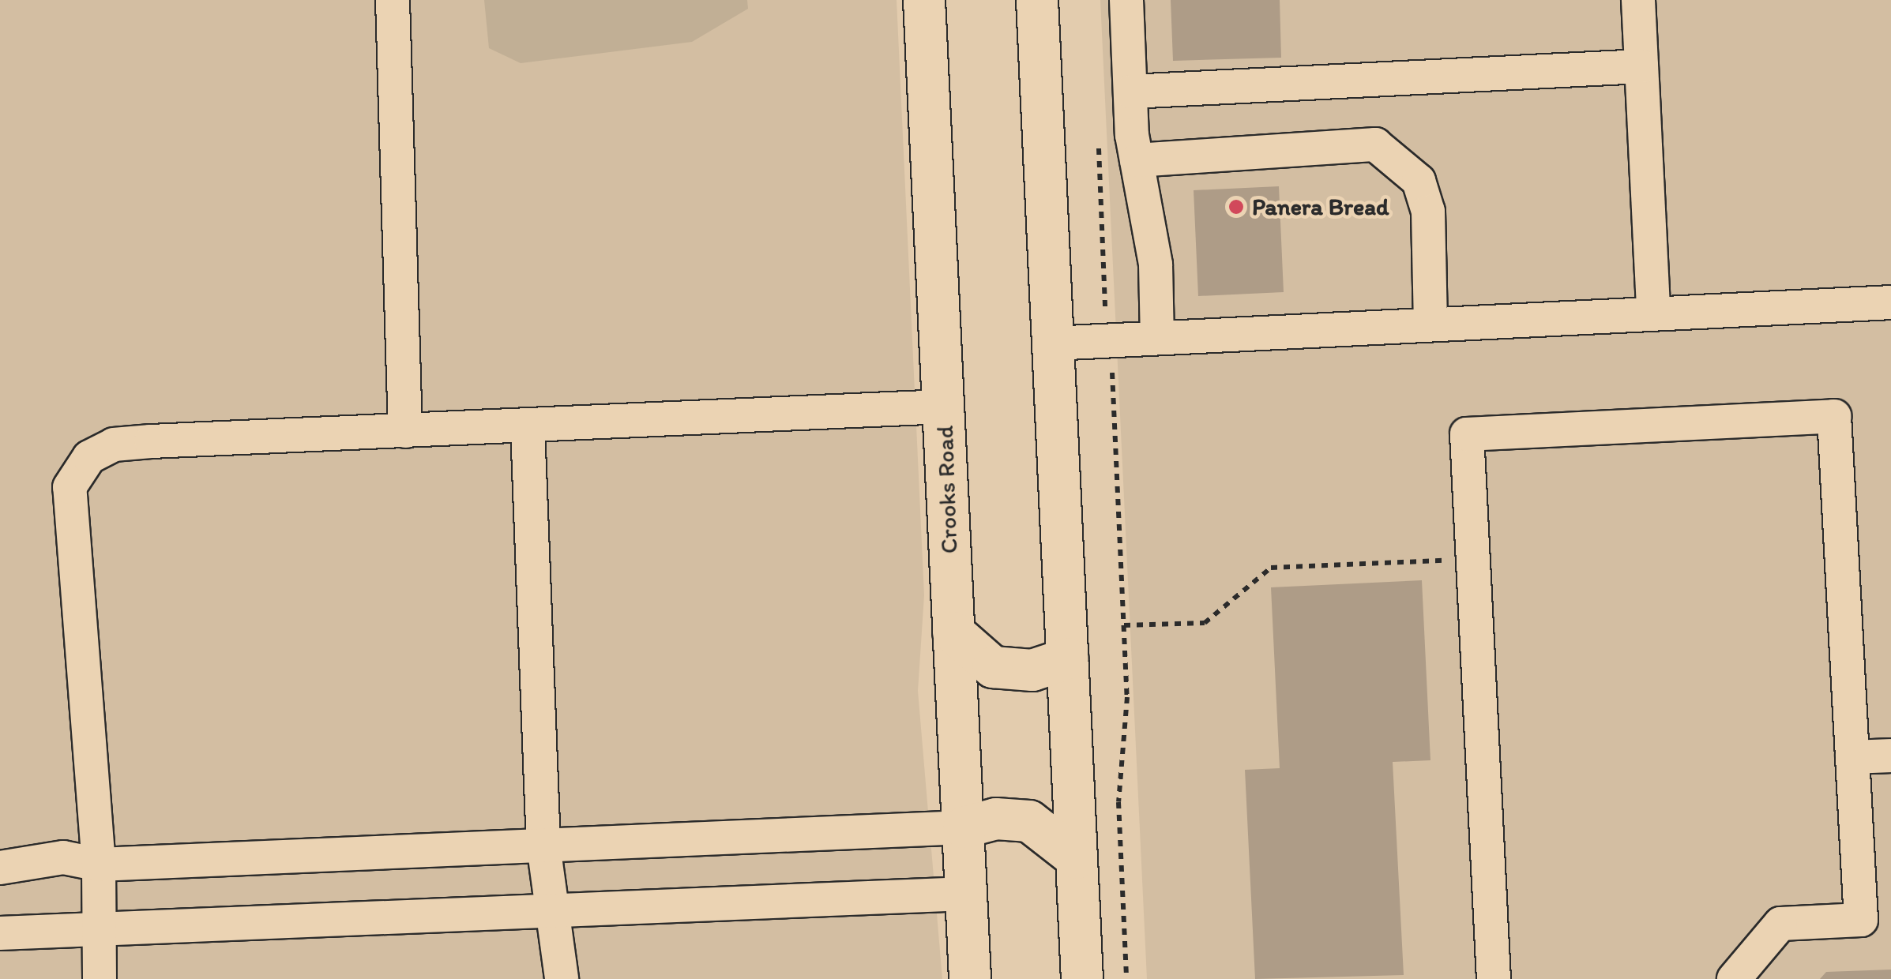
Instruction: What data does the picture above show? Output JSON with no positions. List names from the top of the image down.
{
  "streets": {
    "main road": ["Crooks Road"]
  },
  "places": ["Panera Bread"]
}
